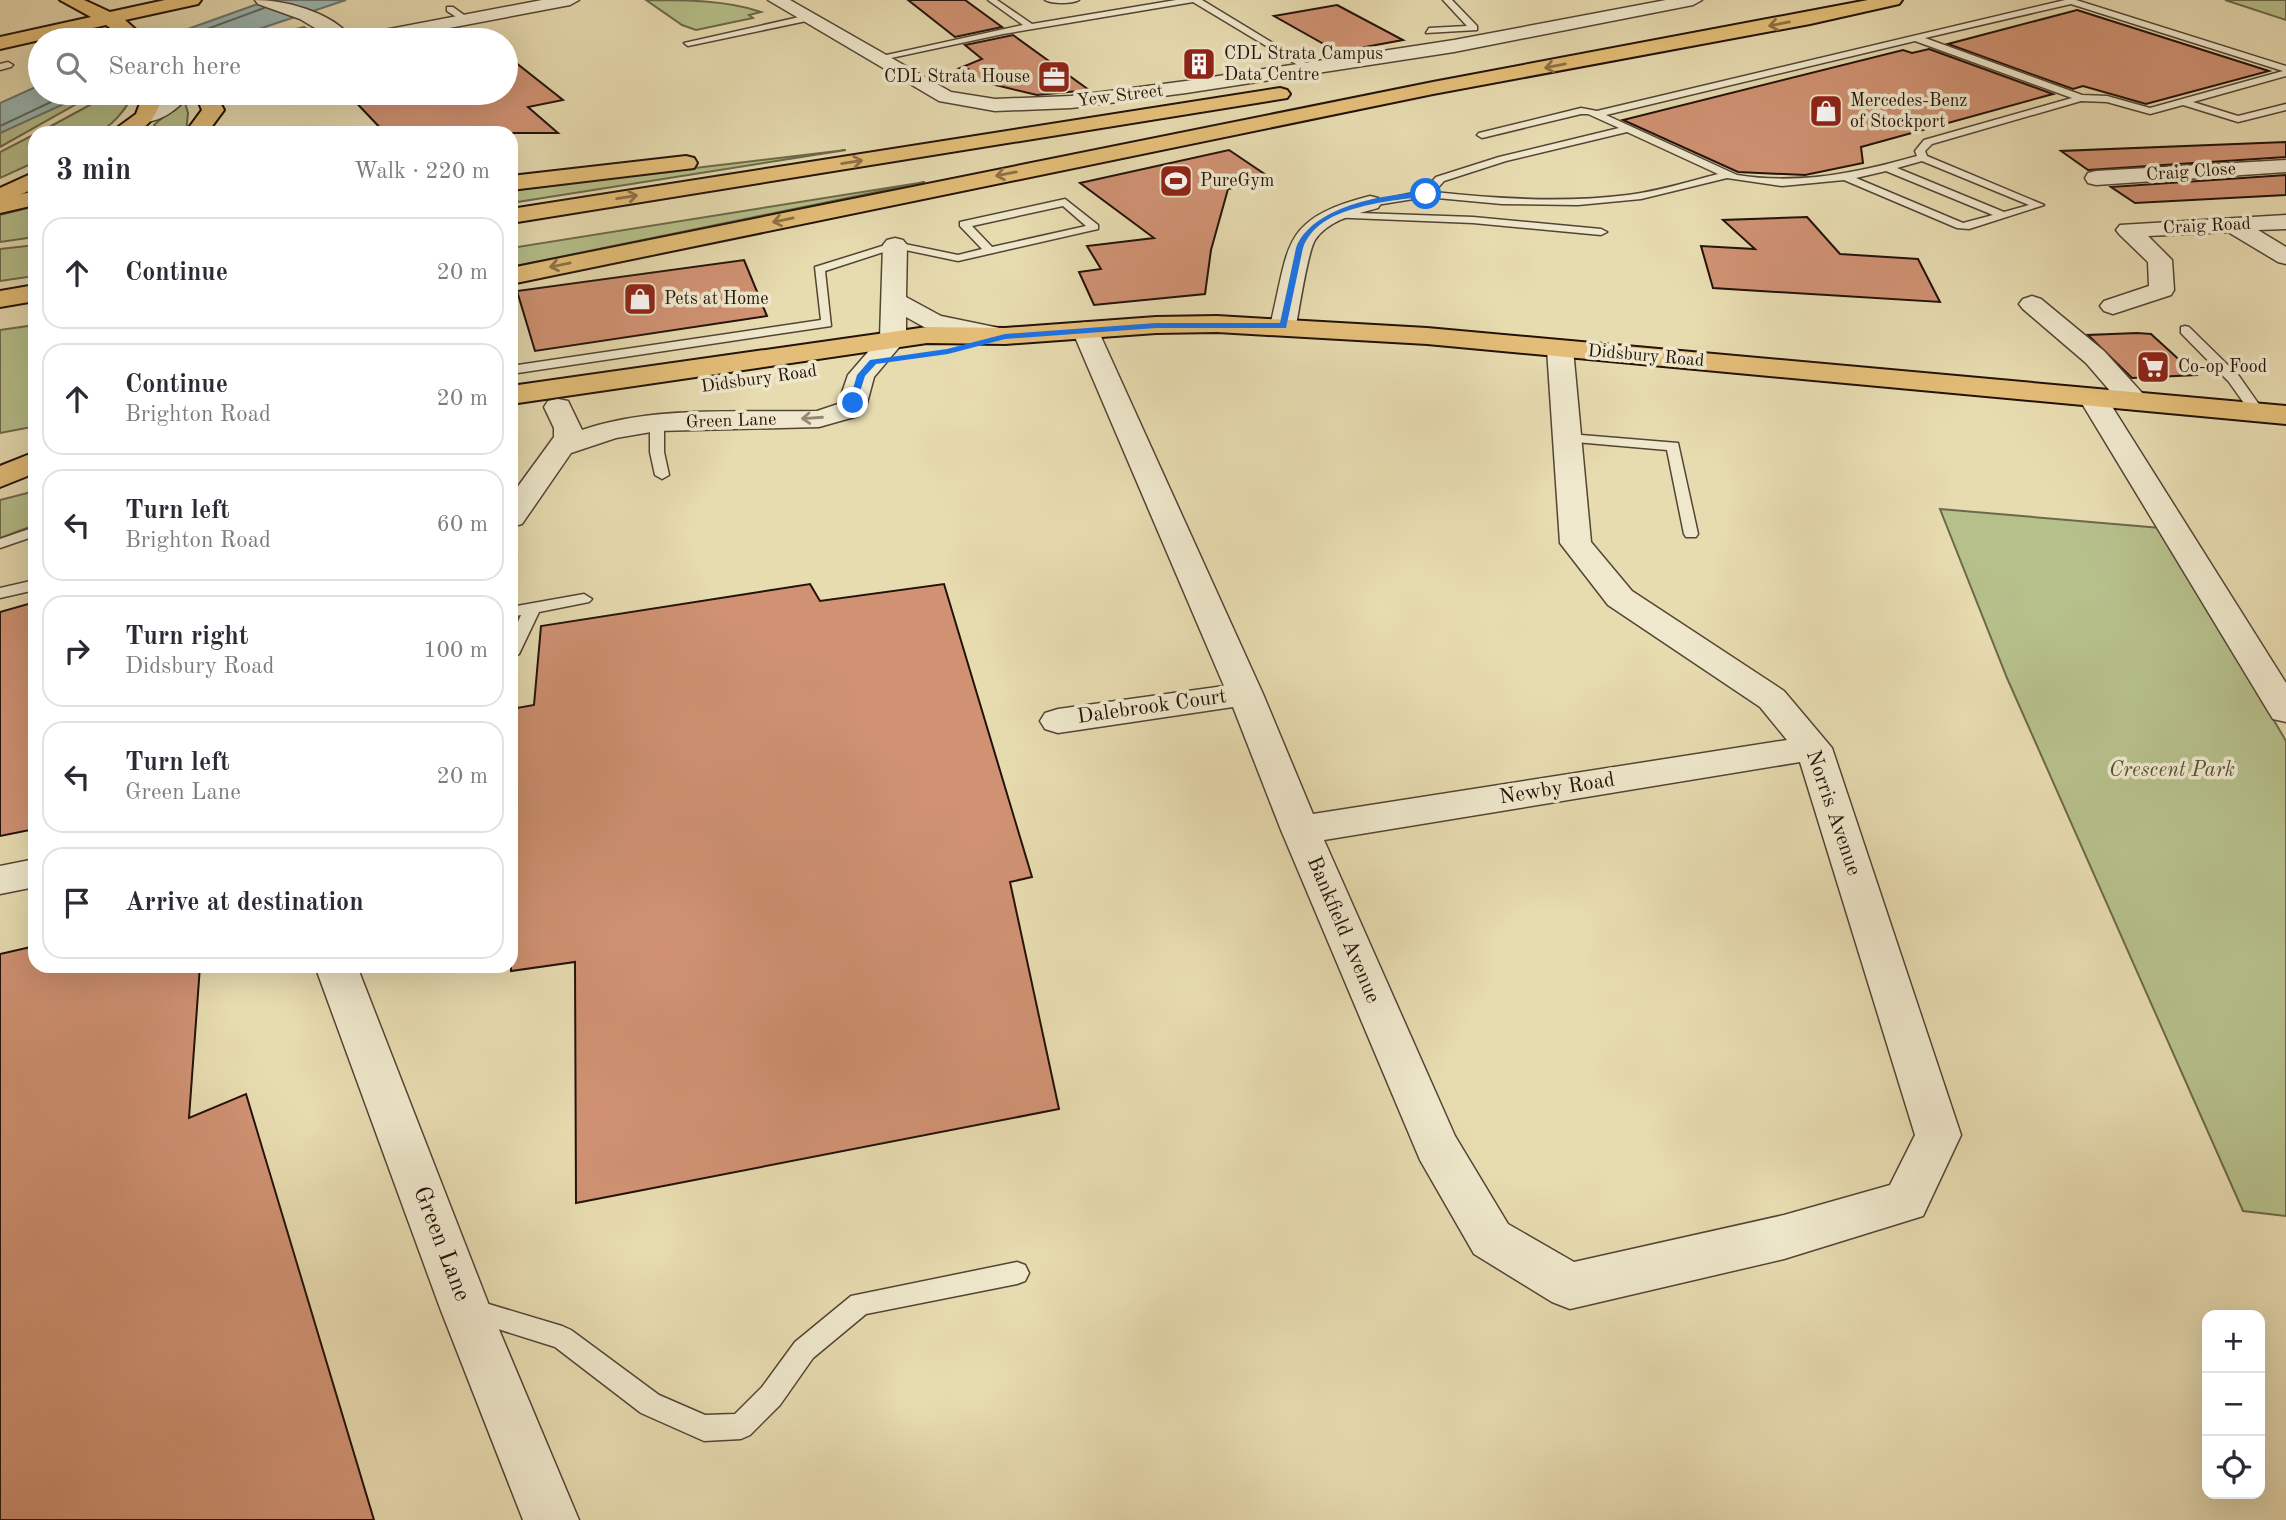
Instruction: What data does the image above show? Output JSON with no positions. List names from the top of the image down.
{
  "streets": {
    "main road": ["Didsbury Road"],
    "street": [
      "Yew Street",
      "Craig Close",
      "Craig Road",
      "Green Lane",
      "Dalebrook Court",
      "Newby Road",
      "Norris Avenue",
      "Bankfield Avenue"
    ]
  },
  "crossings": [
    ["Didsbury Road", "Green Lane"],
    ["Didsbury Road", "Norris Avenue"],
    ["Didsbury Road", "Bankfield Avenue"],
    ["Dalebrook Court", "Bankfield Avenue"],
    ["Newby Road", "Norris Avenue"],
    ["Newby Road", "Bankfield Avenue"],
    ["Norris Avenue", "Bankfield Avenue"]
  ],
  "parks": ["Crescent Park"],
  "places": {
    "building": ["CDL Strata Campus Data Centre"],
    "office": ["CDL Strata House"],
    "shop": ["Mercedes-Benz of Stockport", "Pets at Home"],
    "sports": ["PureGym"],
    "supermarket": ["Co-op Food"]
  },
  "page": {
    "search": "Search here",
    "heading": ["3 min", "Walk · 220 m"],
    "list": [
      ["Continue", "20 m"],
      ["Continue", "Brighton Road", "20 m"],
      ["Turn left", "Brighton Road", "60 m"],
      ["Turn right", "Didsbury Road", "100 m"],
      ["Turn left", "Green Lane", "20 m"],
      "Arrive at destination"
    ],
    "map_buttons": ["+", "−"]
  }
}
